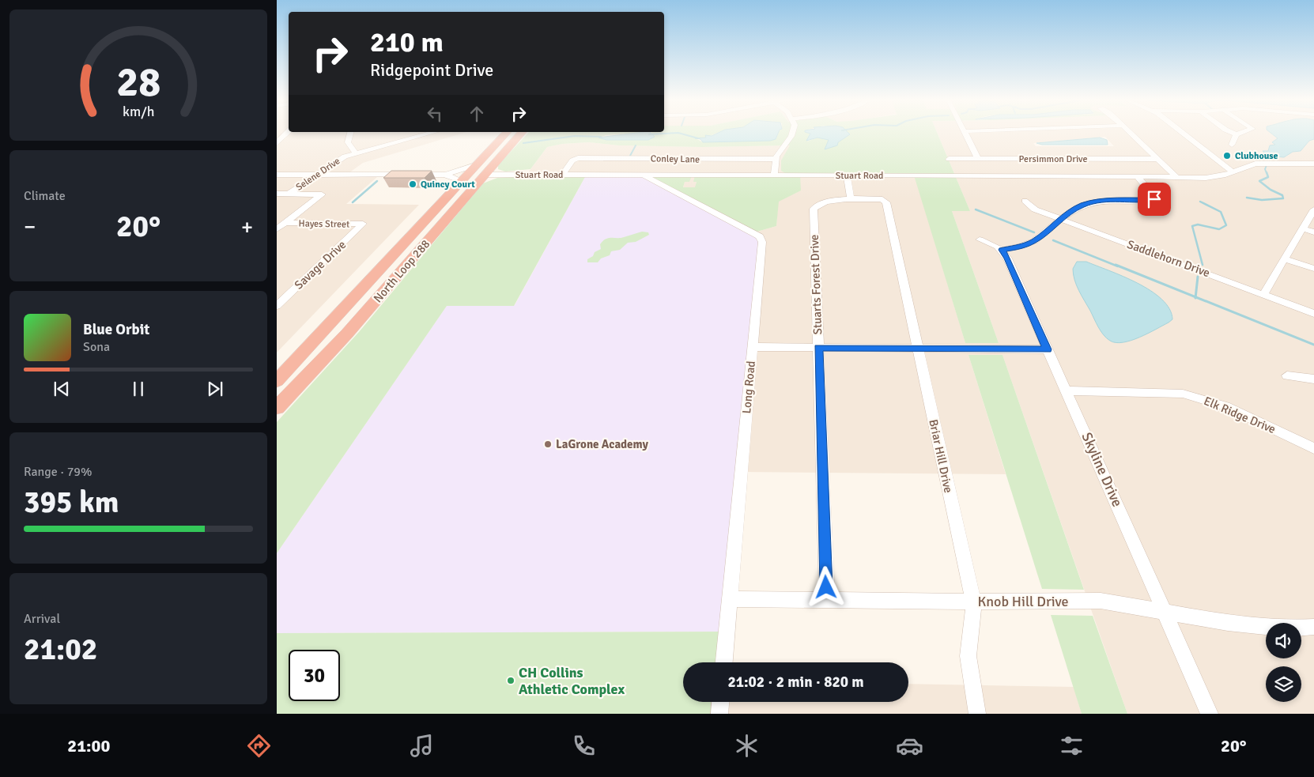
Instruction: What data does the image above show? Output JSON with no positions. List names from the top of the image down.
{
  "streets": {
    "highway": ["North Loop 288"],
    "street": [
      "Conley Lane",
      "Persimmon Drive",
      "Selene Drive",
      "Stuart Road",
      "Hayes Street",
      "Saddlehorn Drive",
      "Savage Drive",
      "Stuarts Forest Drive",
      "Long Road",
      "Elk Ridge Drive",
      "Briar Hill Drive",
      "Skyline Drive",
      "Knob Hill Drive"
    ]
  },
  "crossings": [
    ["Conley Lane", "Stuart Road"],
    ["Selene Drive", "Stuart Road"],
    ["Stuart Road", "North Loop 288"],
    ["Stuart Road", "Long Road"],
    ["Hayes Street", "Savage Drive"],
    ["Stuarts Forest Drive", "Briar Hill Drive"],
    ["Stuarts Forest Drive", "Knob Hill Drive"],
    ["Long Road", "Knob Hill Drive"],
    ["Elk Ridge Drive", "Skyline Drive"],
    ["Briar Hill Drive", "Knob Hill Drive"],
    ["Skyline Drive", "Knob Hill Drive"]
  ],
  "places": [
    "Clubhouse",
    "Quincy Court",
    "LaGrone Academy",
    "CH Collins Athletic Complex"
  ],
  "page": {
    "turn": ["210 m", "Ridgepoint Drive"],
    "tile": [
      "Climate",
      ["Range · 79%", "395 km"],
      ["Arrival", "21:02"]
    ],
    "heat": ["−", "20°", "+"],
    "song": ["Blue Orbit", "Sona"],
    "limit": "30",
    "trip": "21:02 · 2 min · 820 m",
    "tabs": ["21:00", "20°"],
    "gauge": ["28", "km/h"]
  }
}
